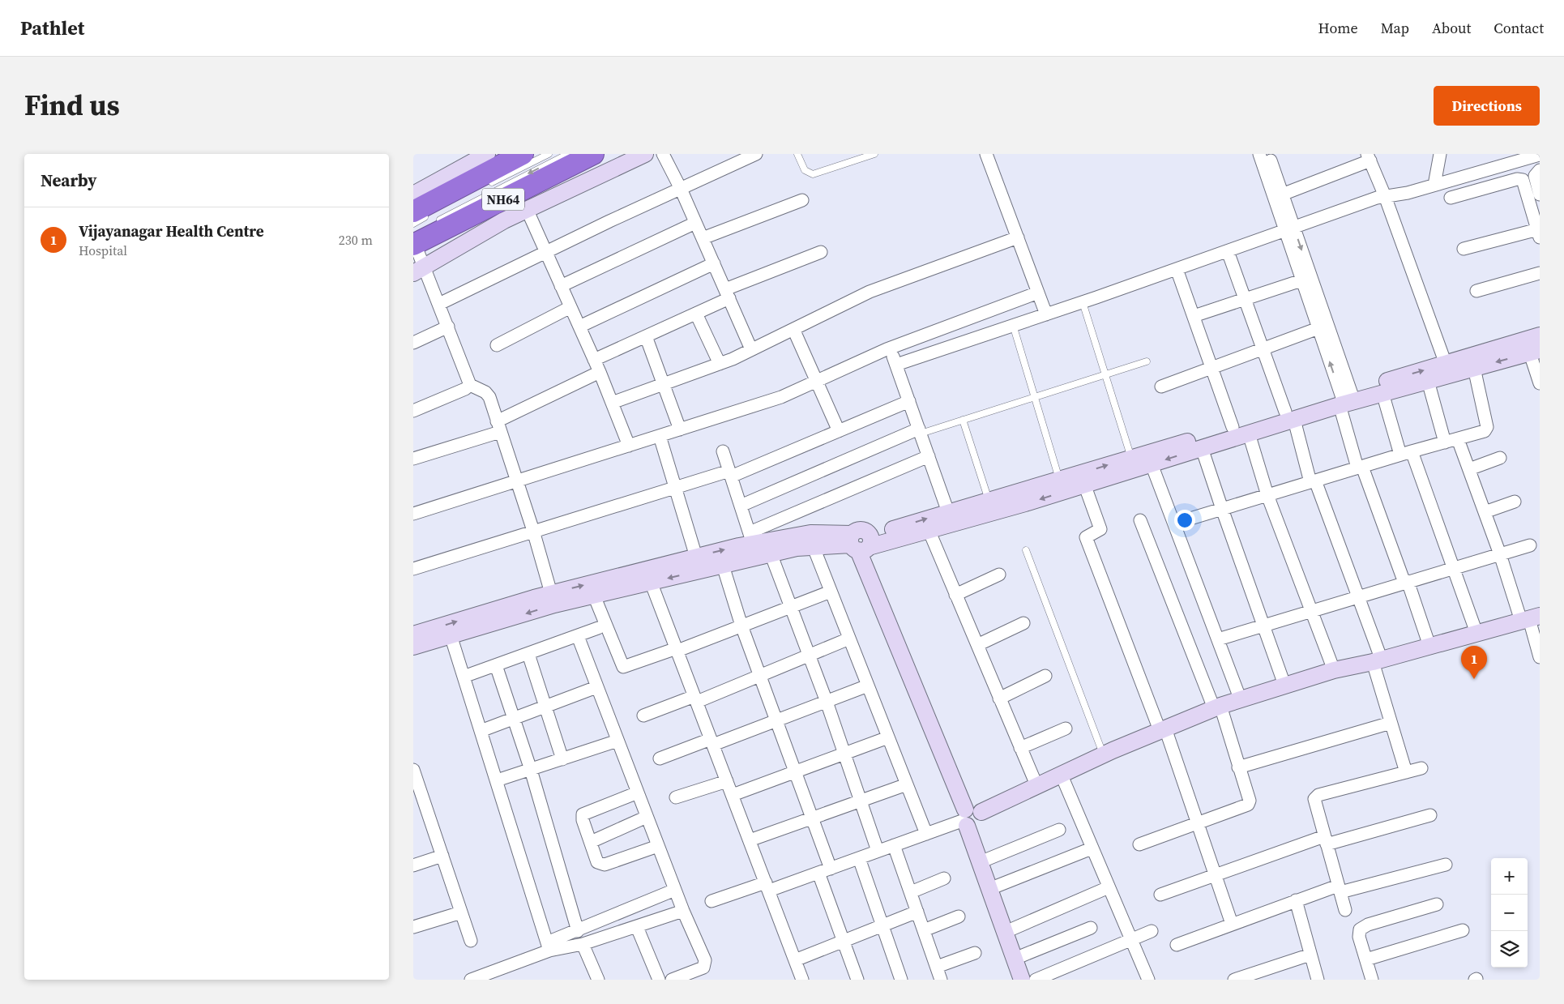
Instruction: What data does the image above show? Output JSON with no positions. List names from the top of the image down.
{
  "streets": {
    "highway": ["NH64"]
  },
  "page": {
    "header": "Pathlet",
    "nav": [
      "Home",
      "Map",
      "About",
      "Contact"
    ],
    "title": "Find us",
    "buttons": "Directions",
    "heading": "Nearby",
    "list": [
      {
        "mark": "1",
        "name": "Vijayanagar Health Centre",
        "note": "Hospital",
        "value": "230 m"
      }
    ],
    "pins": "1",
    "map_buttons": ["+", "−"]
  }
}
